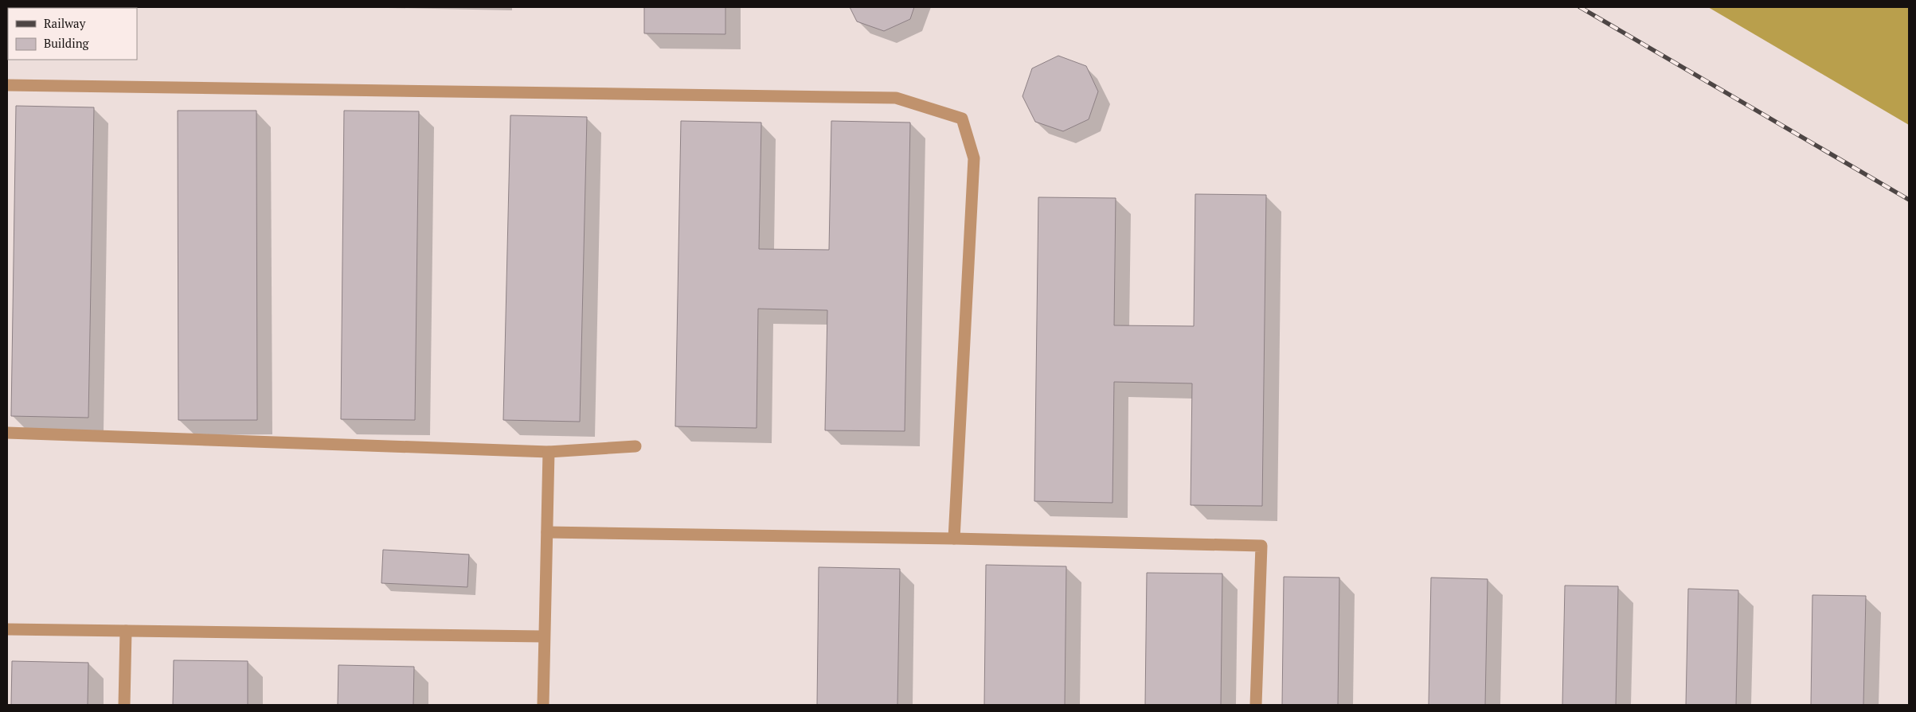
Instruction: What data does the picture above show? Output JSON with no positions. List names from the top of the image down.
{
  "legend": ["Railway", "Building"]
}
